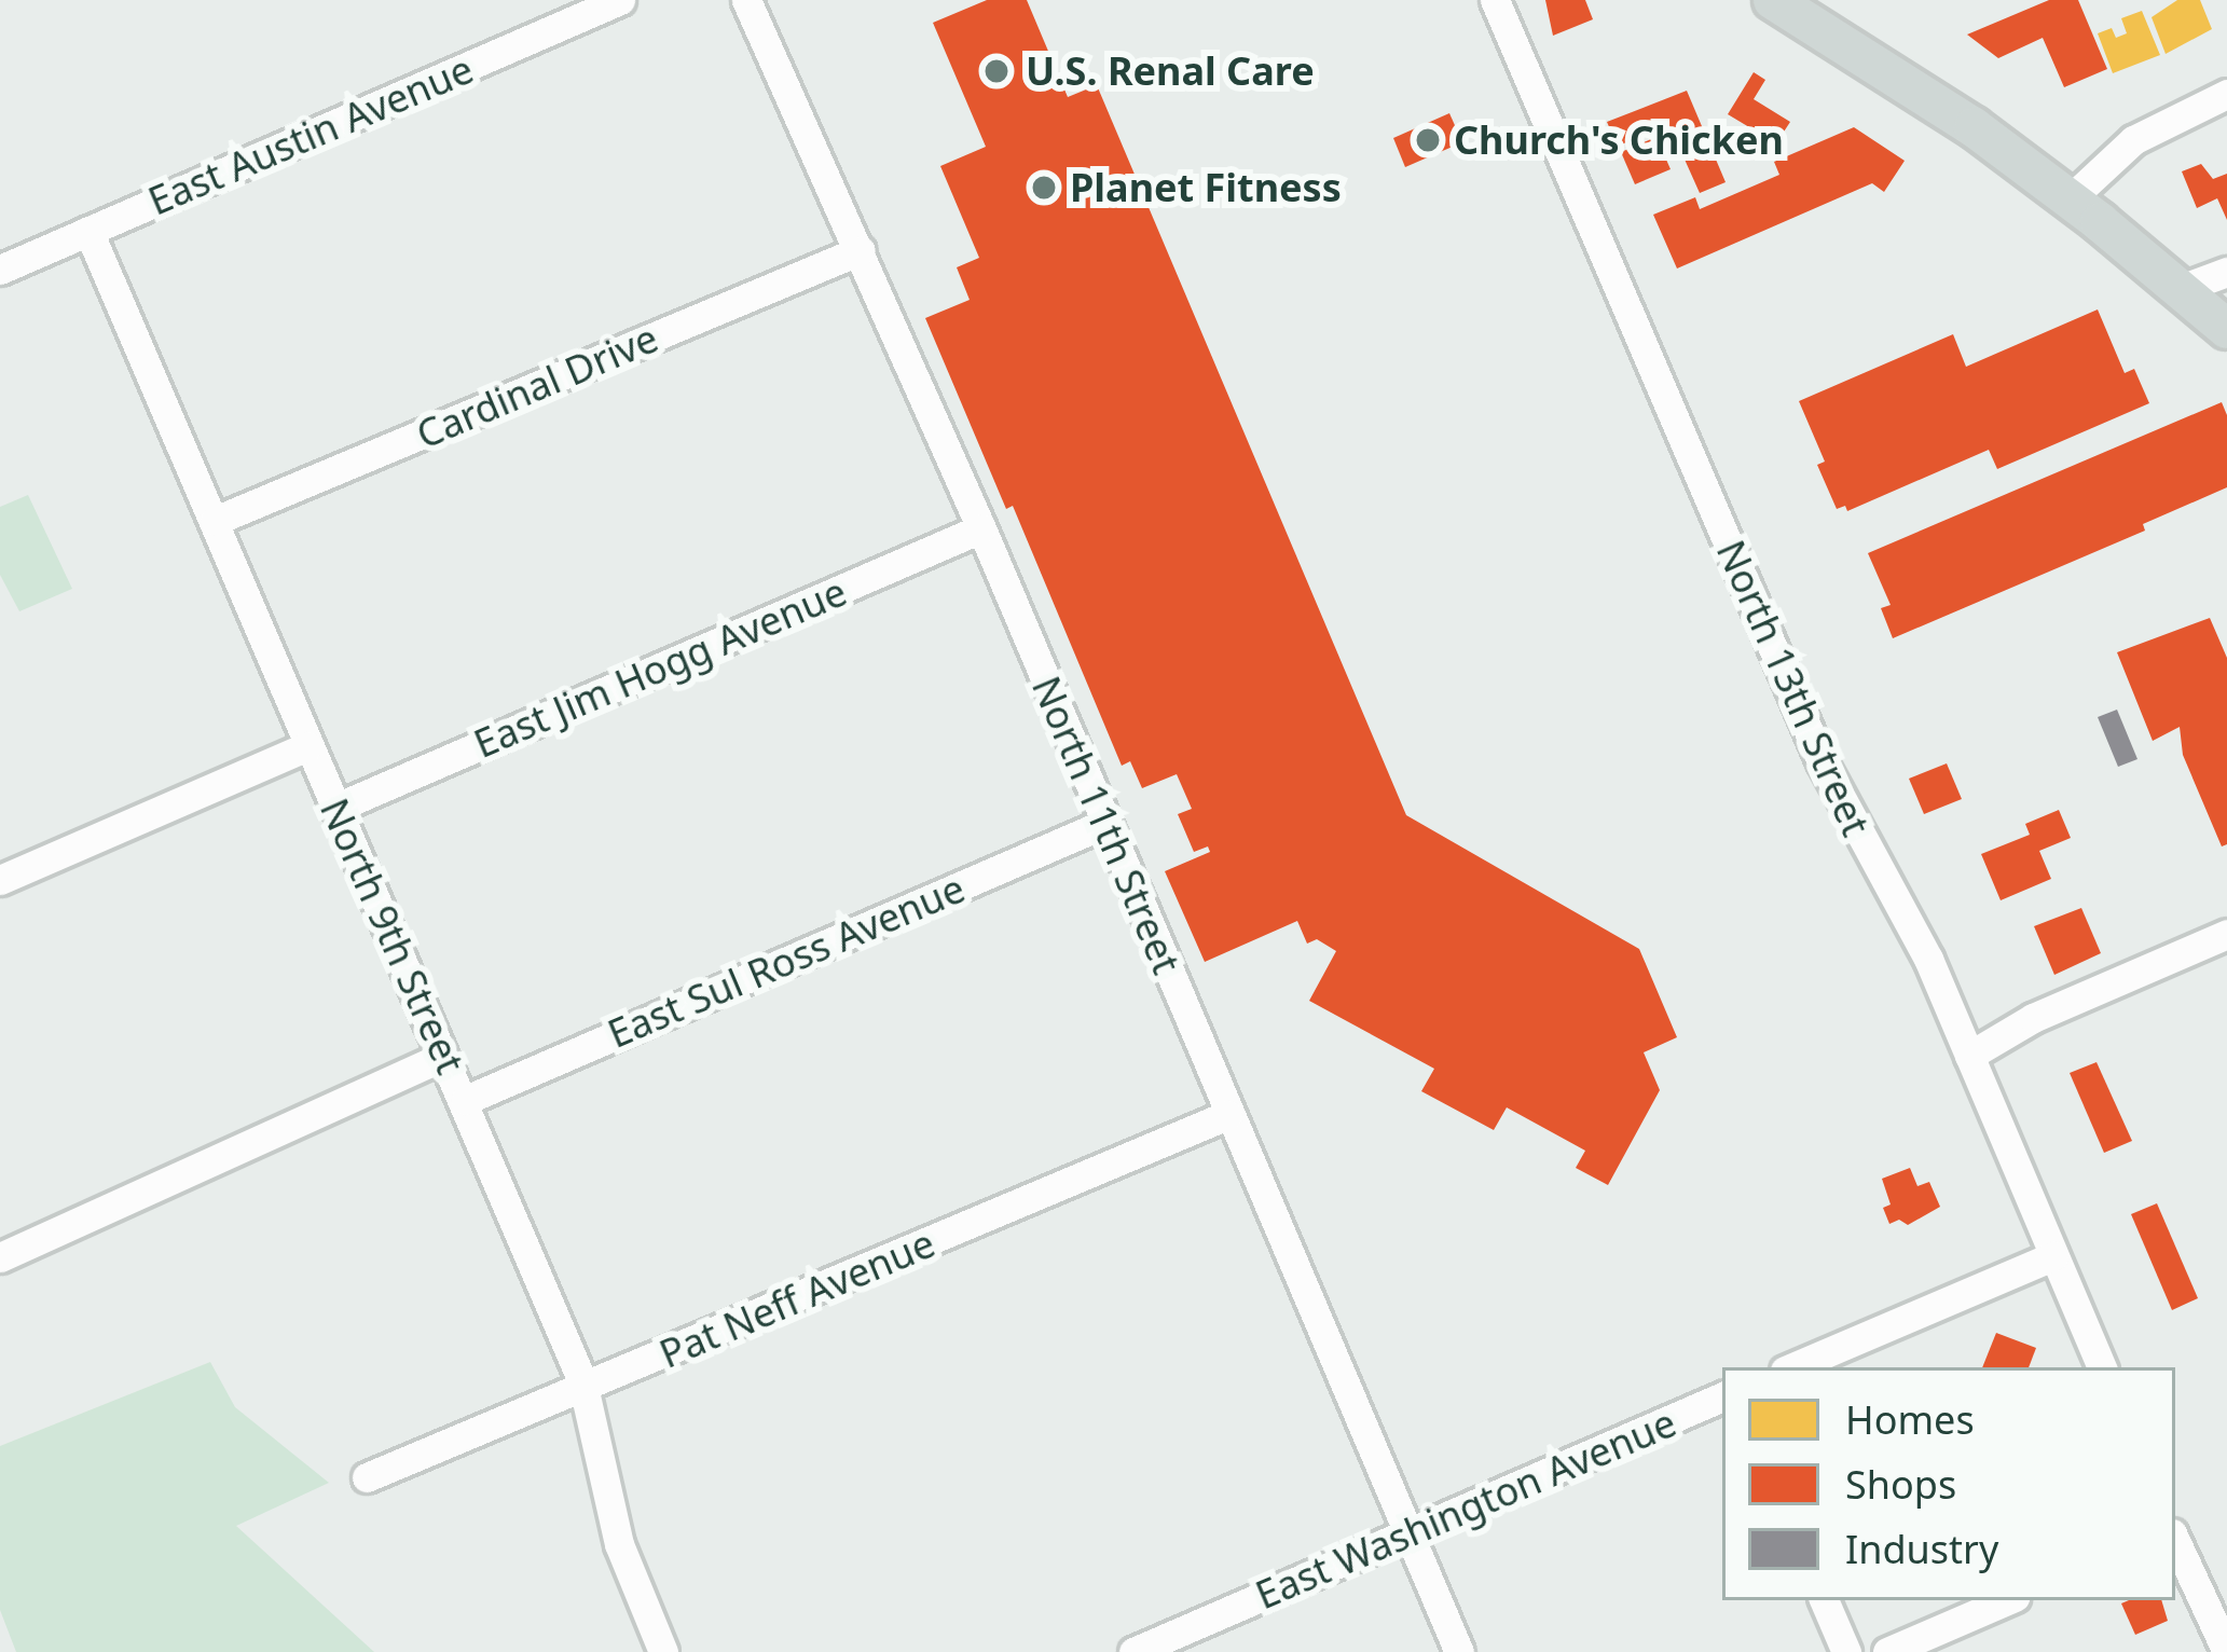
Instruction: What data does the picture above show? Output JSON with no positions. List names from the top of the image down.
{
  "streets": {
    "street": [
      "East Austin Avenue",
      "Cardinal Drive",
      "East Jim Hogg Avenue",
      "North 13th Street",
      "North 11th Street",
      "North 9th Street",
      "East Sul Ross Avenue",
      "Pat Neff Avenue",
      "East Washington Avenue"
    ]
  },
  "crossings": [
    ["East Austin Avenue", "North 9th Street"],
    ["Cardinal Drive", "North 11th Street"],
    ["Cardinal Drive", "North 9th Street"],
    ["East Jim Hogg Avenue", "North 11th Street"],
    ["East Jim Hogg Avenue", "North 9th Street"],
    ["North 11th Street", "East Sul Ross Avenue"],
    ["North 11th Street", "Pat Neff Avenue"],
    ["North 11th Street", "East Washington Avenue"],
    ["North 9th Street", "East Sul Ross Avenue"],
    ["North 9th Street", "Pat Neff Avenue"]
  ],
  "places": ["U.S. Renal Care", "Church's Chicken", "Planet Fitness"],
  "legend": ["Homes", "Shops", "Industry"]
}
